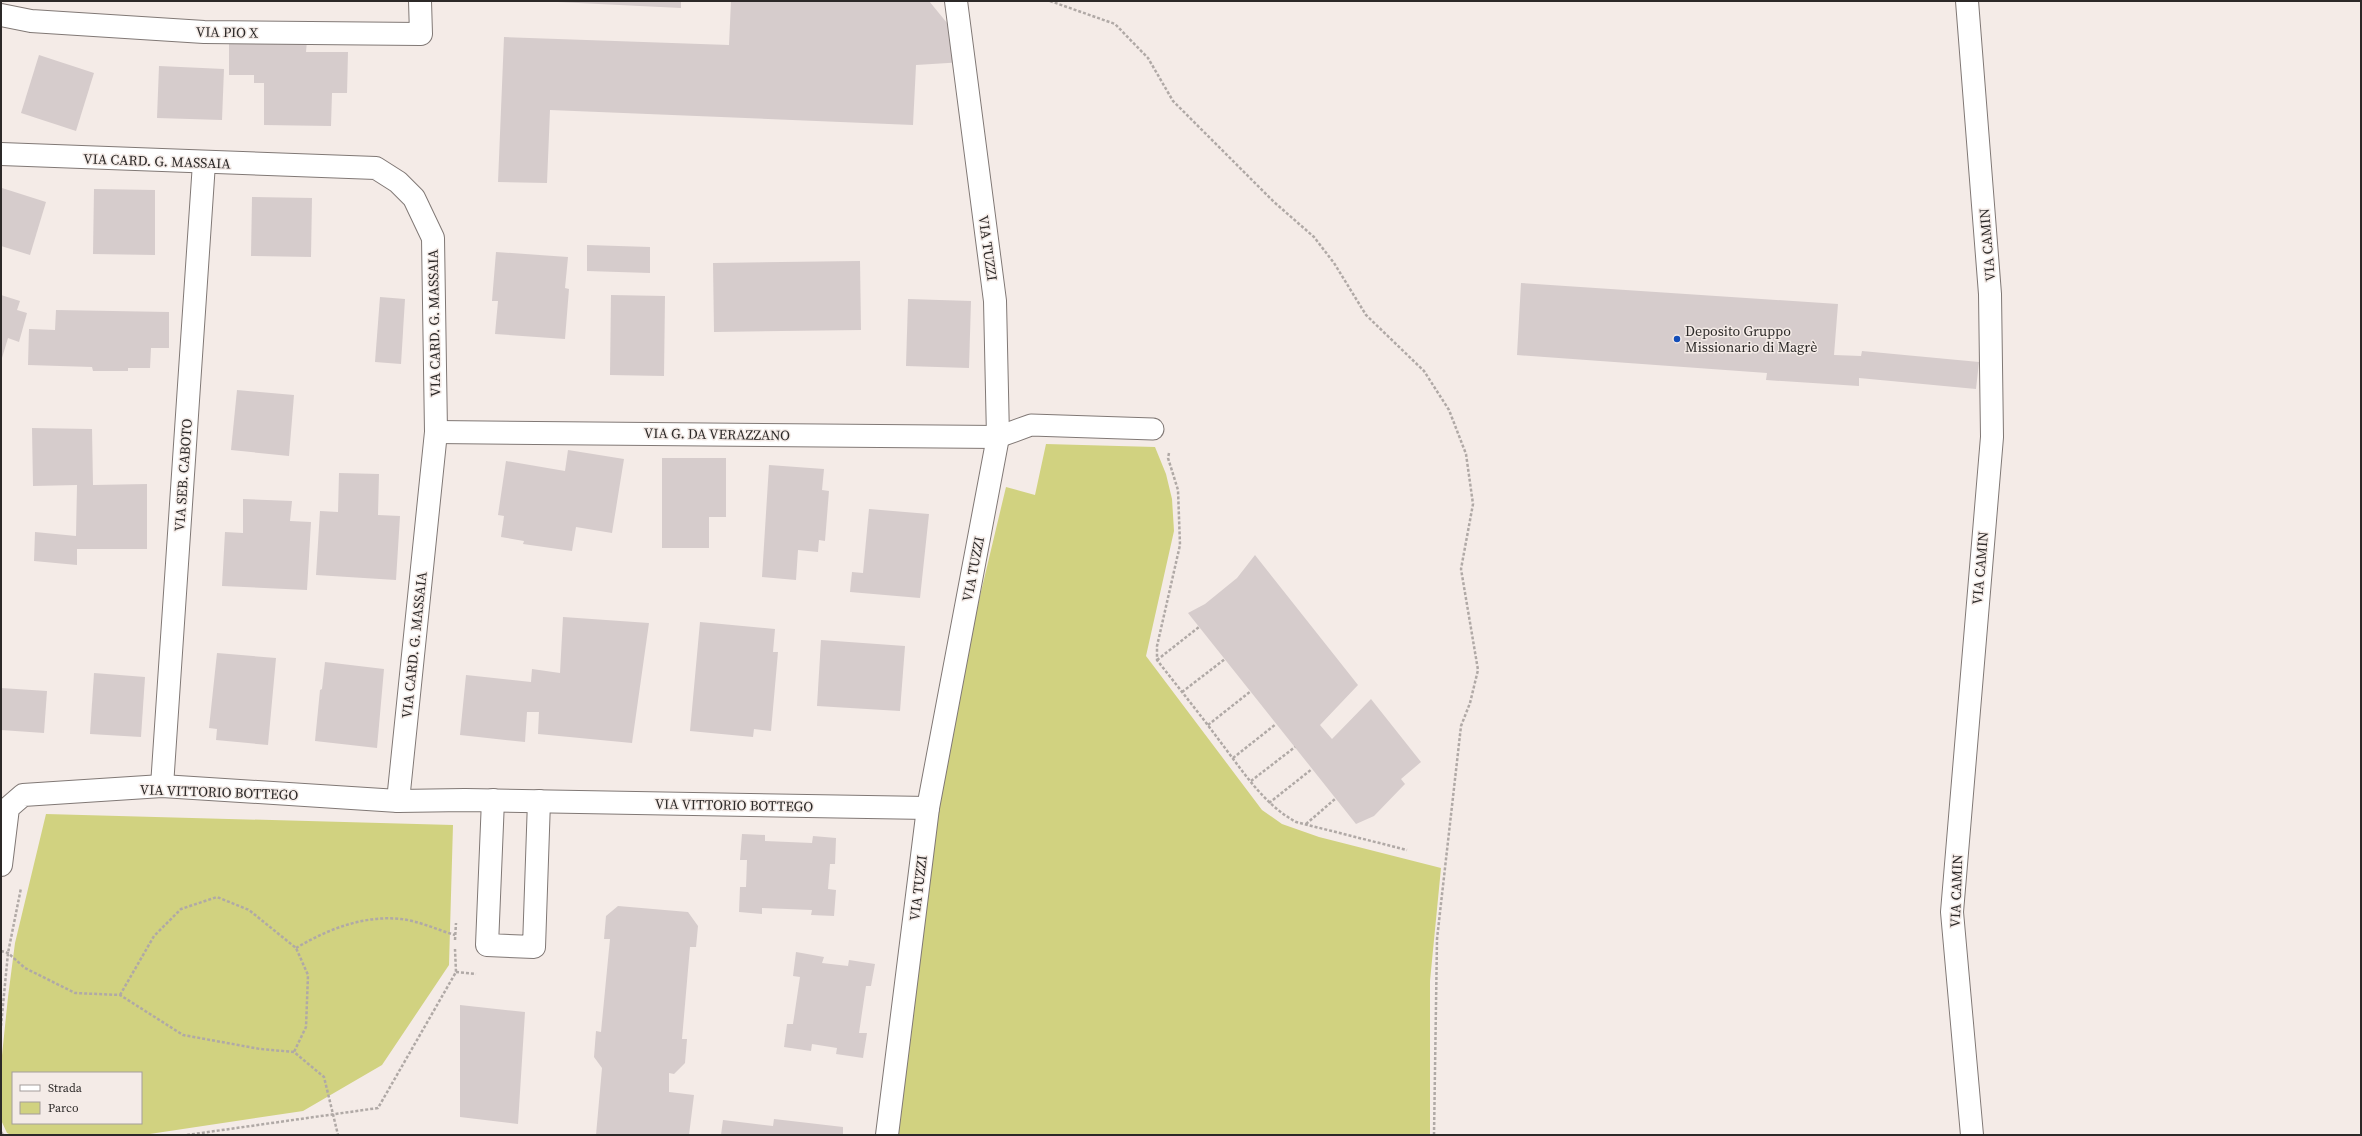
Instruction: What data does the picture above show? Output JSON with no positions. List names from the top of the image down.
{
  "streets": {
    "street": [
      "VIA PIO X",
      "VIA CARD. G. MASSAIA",
      "VIA CAMIN",
      "VIA TUZZI",
      "VIA G. DA VERAZZANO",
      "VIA SEB. CABOTO",
      "VIA VITTORIO BOTTEGO"
    ]
  },
  "crossings": [
    ["VIA CARD. G. MASSAIA", "VIA G. DA VERAZZANO"],
    ["VIA CARD. G. MASSAIA", "VIA SEB. CABOTO"],
    ["VIA CARD. G. MASSAIA", "VIA VITTORIO BOTTEGO"],
    ["VIA TUZZI", "VIA G. DA VERAZZANO"],
    ["VIA TUZZI", "VIA VITTORIO BOTTEGO"],
    ["VIA SEB. CABOTO", "VIA VITTORIO BOTTEGO"]
  ],
  "places": ["Deposito Gruppo Missionario di Magrè"],
  "legend": ["Strada", "Parco"]
}
